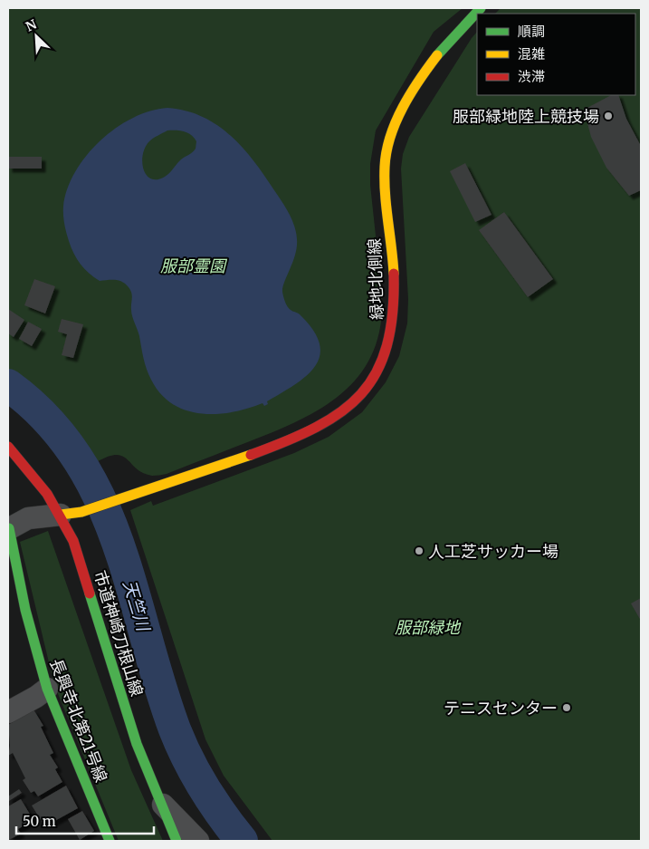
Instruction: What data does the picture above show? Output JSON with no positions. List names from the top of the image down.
{
  "streets": {
    "street": ["緑地北側線", "市道神崎刀根山線", "長興寺北第21号線"]
  },
  "crossings": [
    ["緑地北側線", "市道神崎刀根山線"]
  ],
  "water": ["天竺川"],
  "parks": ["服部霊園", "服部緑地"],
  "places": ["服部緑地陸上競技場", "人工芝サッカー場", "テニスセンター"],
  "legend": ["順調", "混雑", "渋滞"],
  "scale_bar": "50 m",
  "north": "top left"
}
